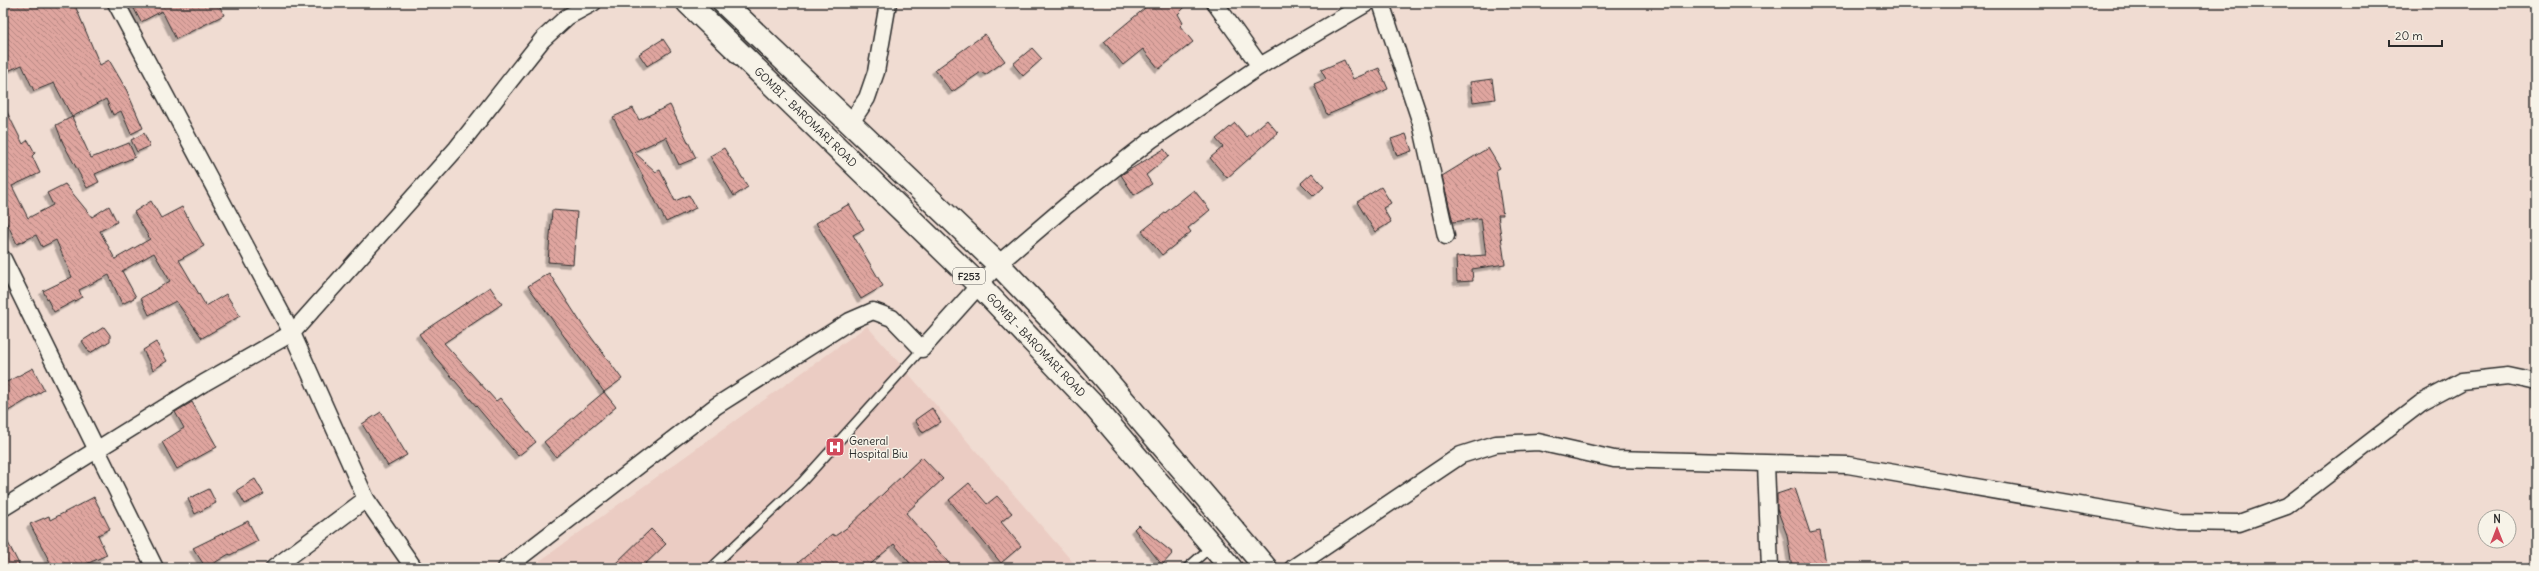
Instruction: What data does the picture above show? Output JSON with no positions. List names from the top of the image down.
{
  "streets": {
    "main road": ["GOMBI - BAROMARI ROAD", "F253"]
  },
  "places": {
    "hospital": ["General Hospital Biu"]
  },
  "scale_bar": "20 m",
  "north": "top"
}
